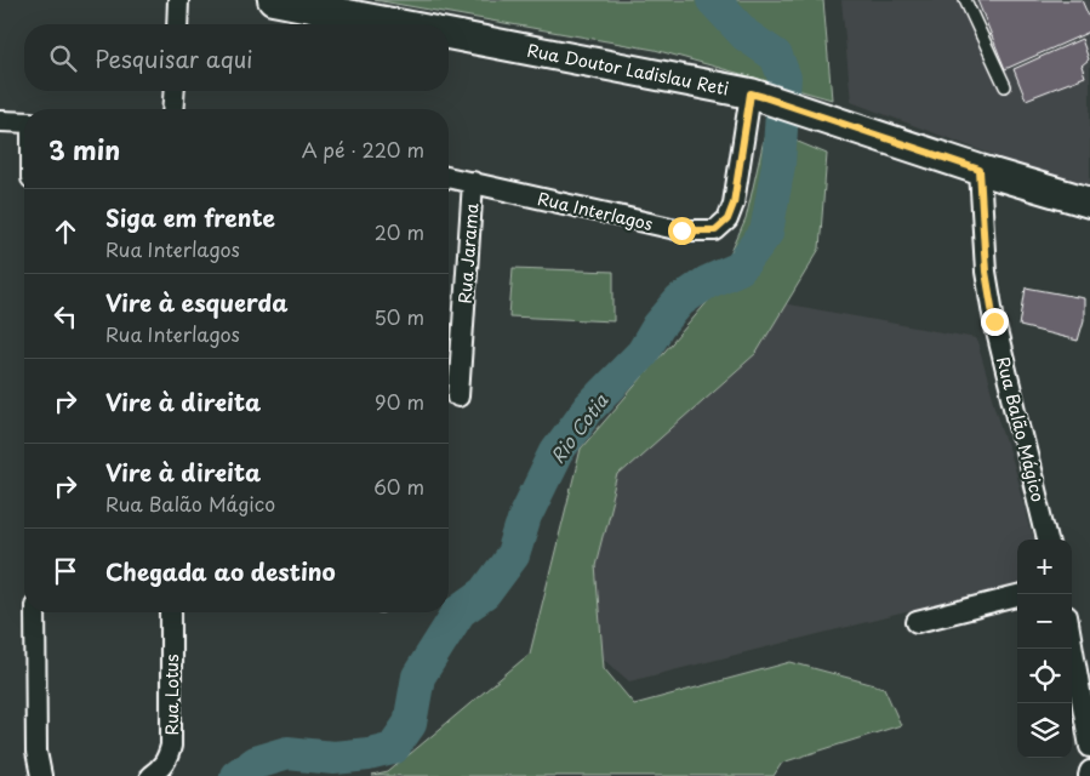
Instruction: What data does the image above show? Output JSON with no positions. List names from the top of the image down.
{
  "streets": {
    "street": [
      "Rua Doutor Ladislau Reti",
      "Rua Interlagos",
      "Rua Jarama",
      "Rua Balão Mágico",
      "Rua Lotus"
    ]
  },
  "crossings": [
    ["Rua Doutor Ladislau Reti", "Rua Interlagos"],
    ["Rua Doutor Ladislau Reti", "Rua Balão Mágico"],
    ["Rua Interlagos", "Rua Jarama"]
  ],
  "water": ["Rio Cotia"],
  "page": {
    "search": "Pesquisar aqui",
    "heading": ["3 min", "A pé · 220 m"],
    "list": [
      ["Siga em frente", "Rua Interlagos", "20 m"],
      ["Vire à esquerda", "Rua Interlagos", "50 m"],
      ["Vire à direita", "90 m"],
      ["Vire à direita", "Rua Balão Mágico", "60 m"],
      "Chegada ao destino"
    ],
    "map_buttons": ["+", "−"]
  }
}
